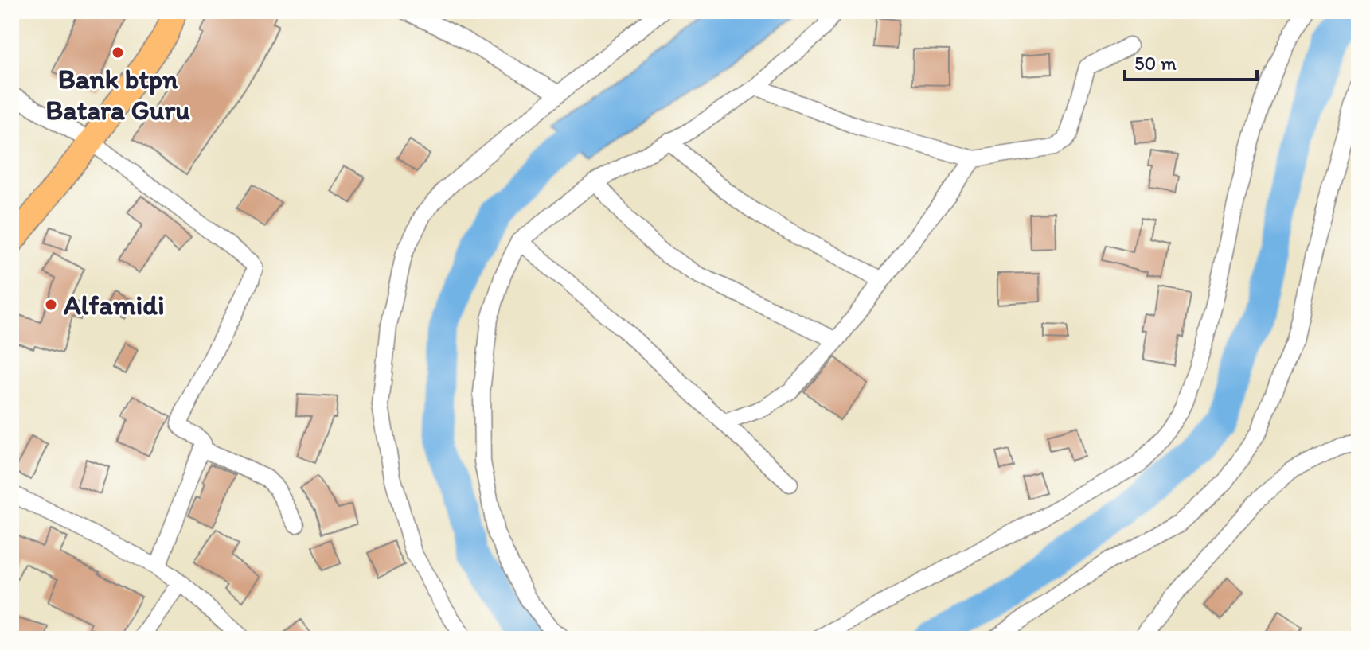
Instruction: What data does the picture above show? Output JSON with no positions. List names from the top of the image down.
{
  "places": ["Bank btpn Batara Guru", "Alfamidi"],
  "scale_bar": "50 m"
}
